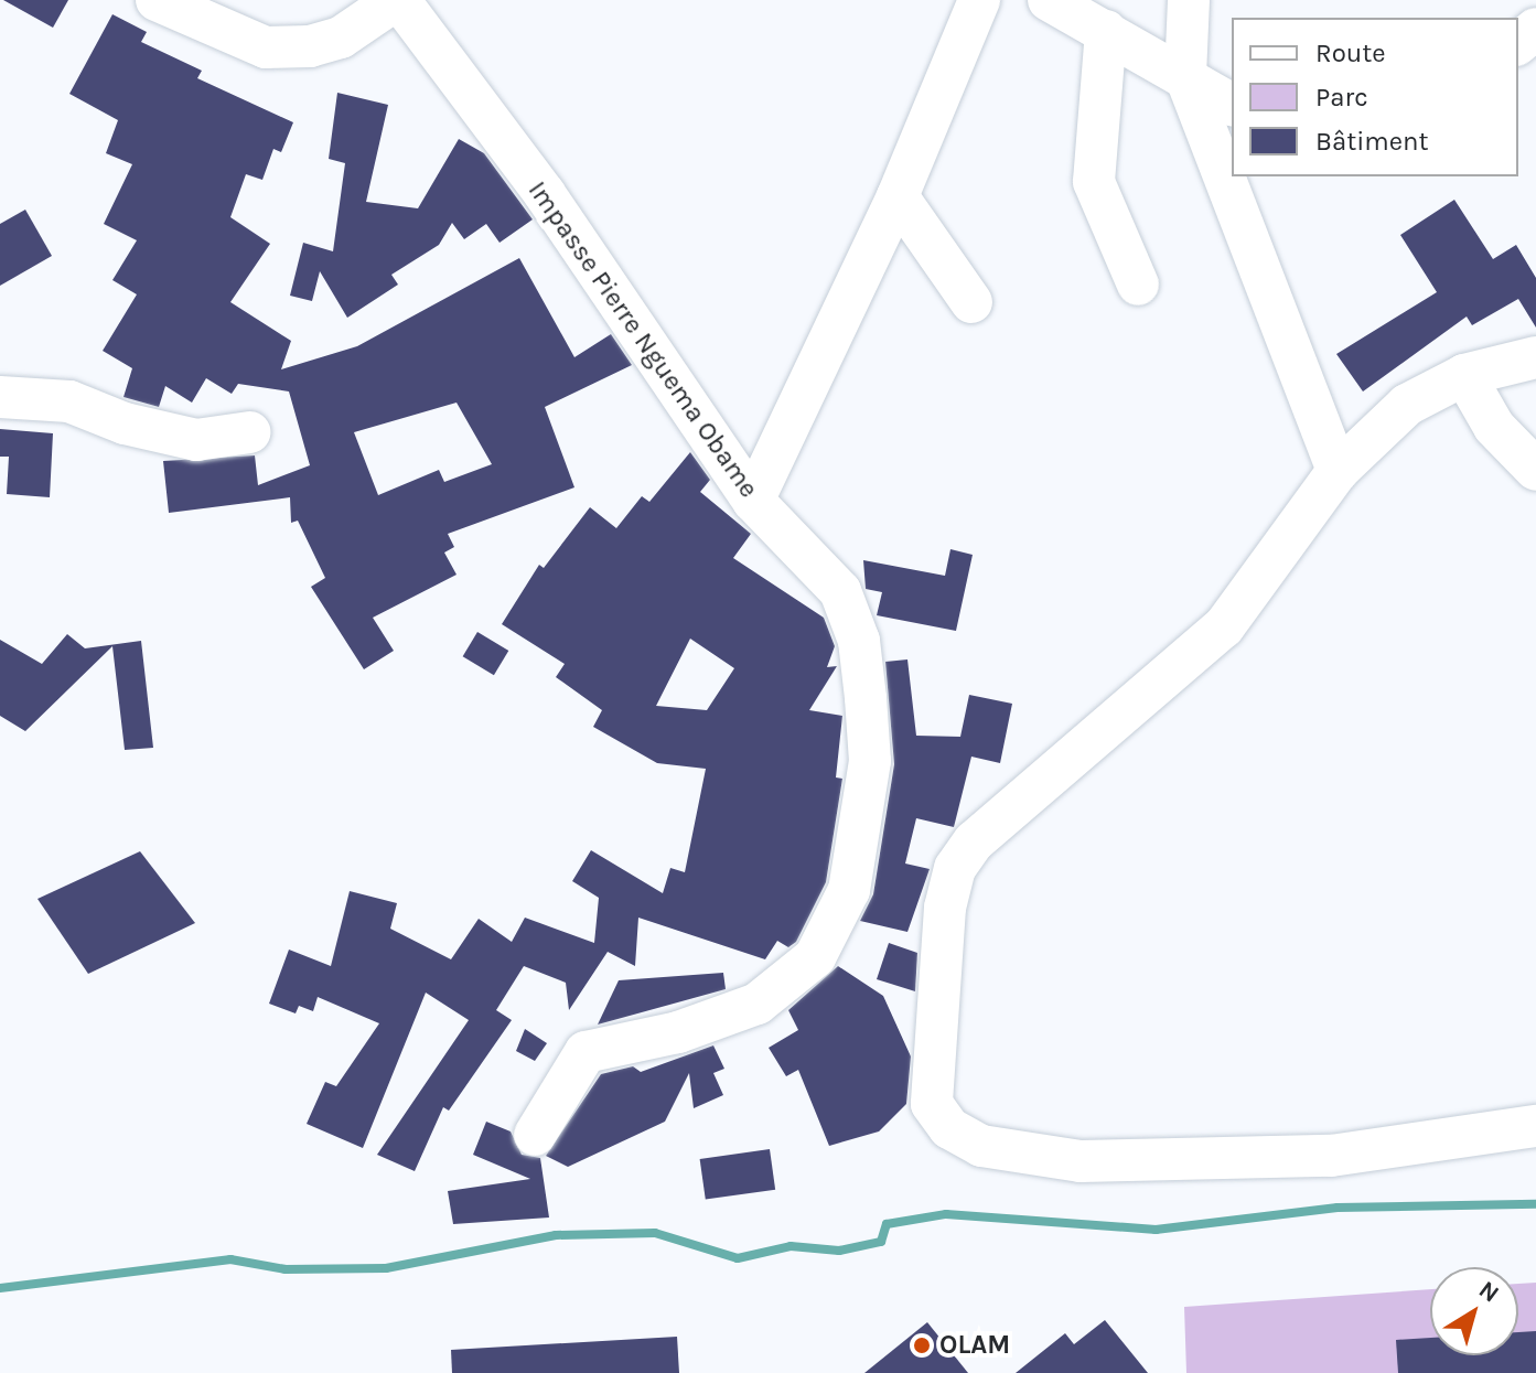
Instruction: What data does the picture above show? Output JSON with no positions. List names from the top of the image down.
{
  "streets": {
    "street": ["Impasse Pierre Nguema Obame"]
  },
  "places": ["OLAM"],
  "legend": ["Route", "Parc", "Bâtiment"],
  "north": "top right"
}
